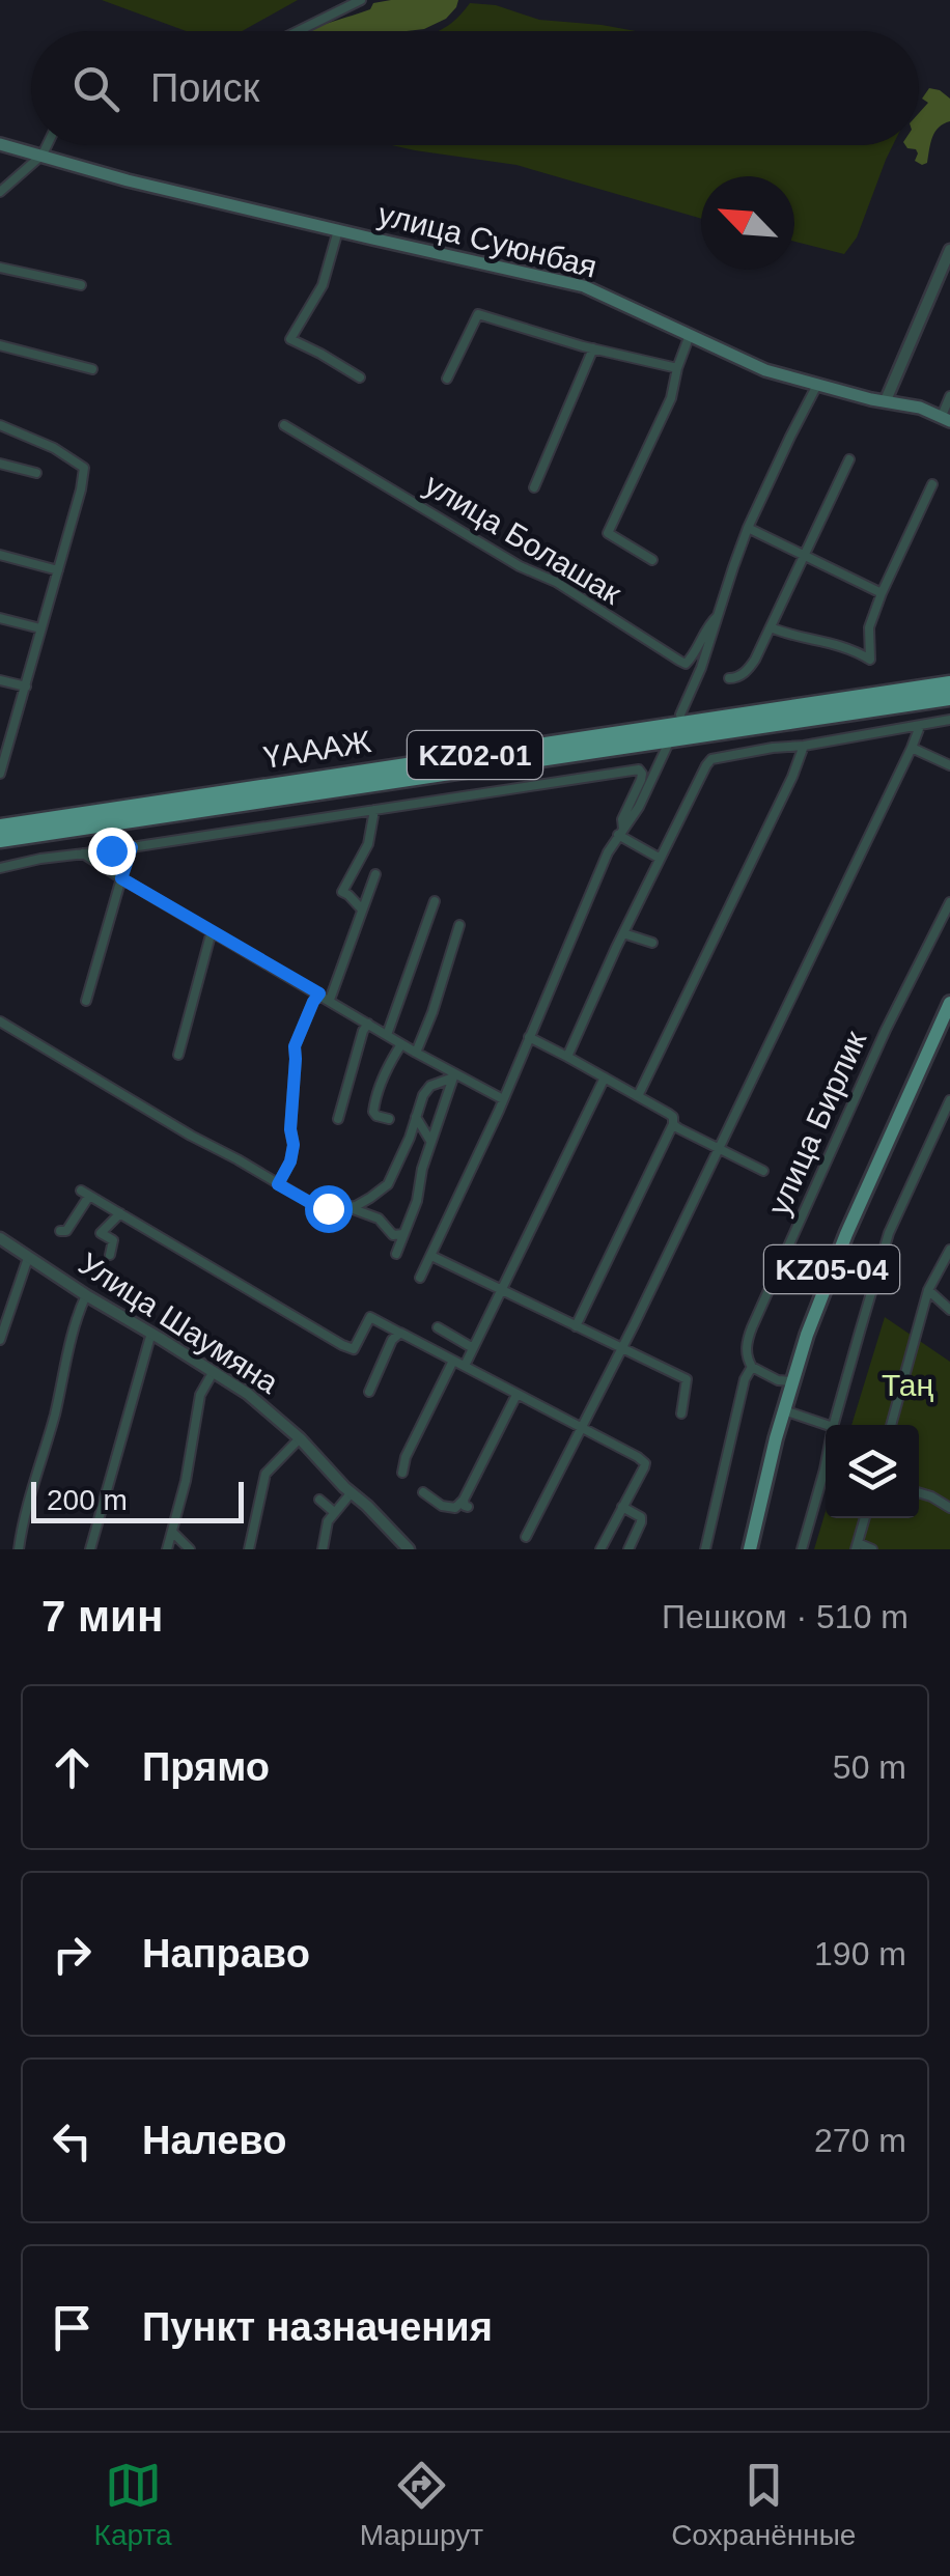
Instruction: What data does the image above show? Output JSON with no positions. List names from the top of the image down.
{
  "streets": {
    "highway": ["ҮАААЖ", "KZ02-01"],
    "main road": ["улица Суюнбая", "KZ05-04"],
    "street": ["улица Болашак", "улица Бирлик", "Улица Шаумяна"]
  },
  "parks": ["Таң"],
  "scale_bar": "200 m",
  "north": "top left",
  "page": {
    "search": "Поиск",
    "scale": "200 m",
    "heading": ["7 мин", "Пешком · 510 m"],
    "list": [
      ["Прямо", "50 m"],
      ["Направо", "190 m"],
      ["Налево", "270 m"],
      "Пункт назначения"
    ],
    "nav": ["Карта", "Маршрут", "Сохранённые"]
  }
}
